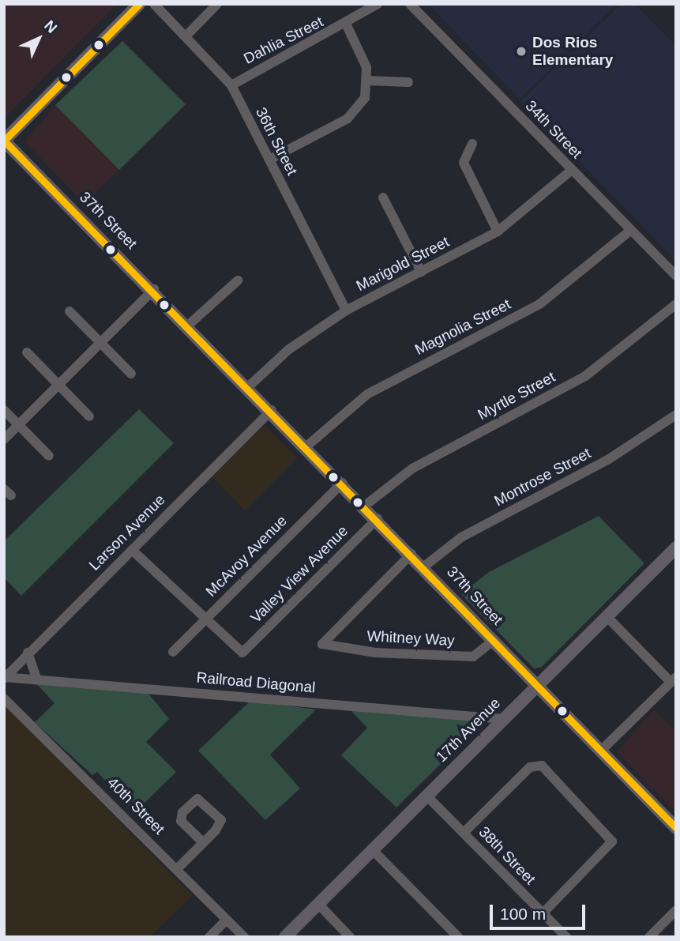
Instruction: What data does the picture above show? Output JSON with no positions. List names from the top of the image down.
{
  "streets": {
    "main road": ["37th Street", "17th Avenue"],
    "street": [
      "Dahlia Street",
      "34th Street",
      "36th Street",
      "Marigold Street",
      "Magnolia Street",
      "Myrtle Street",
      "Montrose Street",
      "Larson Avenue",
      "McAvoy Avenue",
      "Valley View Avenue",
      "Whitney Way",
      "Railroad Diagonal",
      "40th Street",
      "38th Street"
    ]
  },
  "crossings": [
    ["Dahlia Street", "36th Street"],
    ["34th Street", "Marigold Street"],
    ["34th Street", "Magnolia Street"],
    ["36th Street", "Marigold Street"],
    ["37th Street", "Marigold Street"],
    ["37th Street", "Magnolia Street"],
    ["37th Street", "Myrtle Street"],
    ["37th Street", "Montrose Street"],
    ["37th Street", "Larson Avenue"],
    ["37th Street", "McAvoy Avenue"],
    ["37th Street", "Valley View Avenue"],
    ["37th Street", "Whitney Way"],
    ["37th Street", "17th Avenue"],
    ["Larson Avenue", "Railroad Diagonal"],
    ["McAvoy Avenue", "Valley View Avenue"],
    ["Railroad Diagonal", "17th Avenue"],
    ["17th Avenue", "38th Street"]
  ],
  "places": ["Dos Rios Elementary"],
  "scale_bar": "100 m",
  "north": "top right"
}
